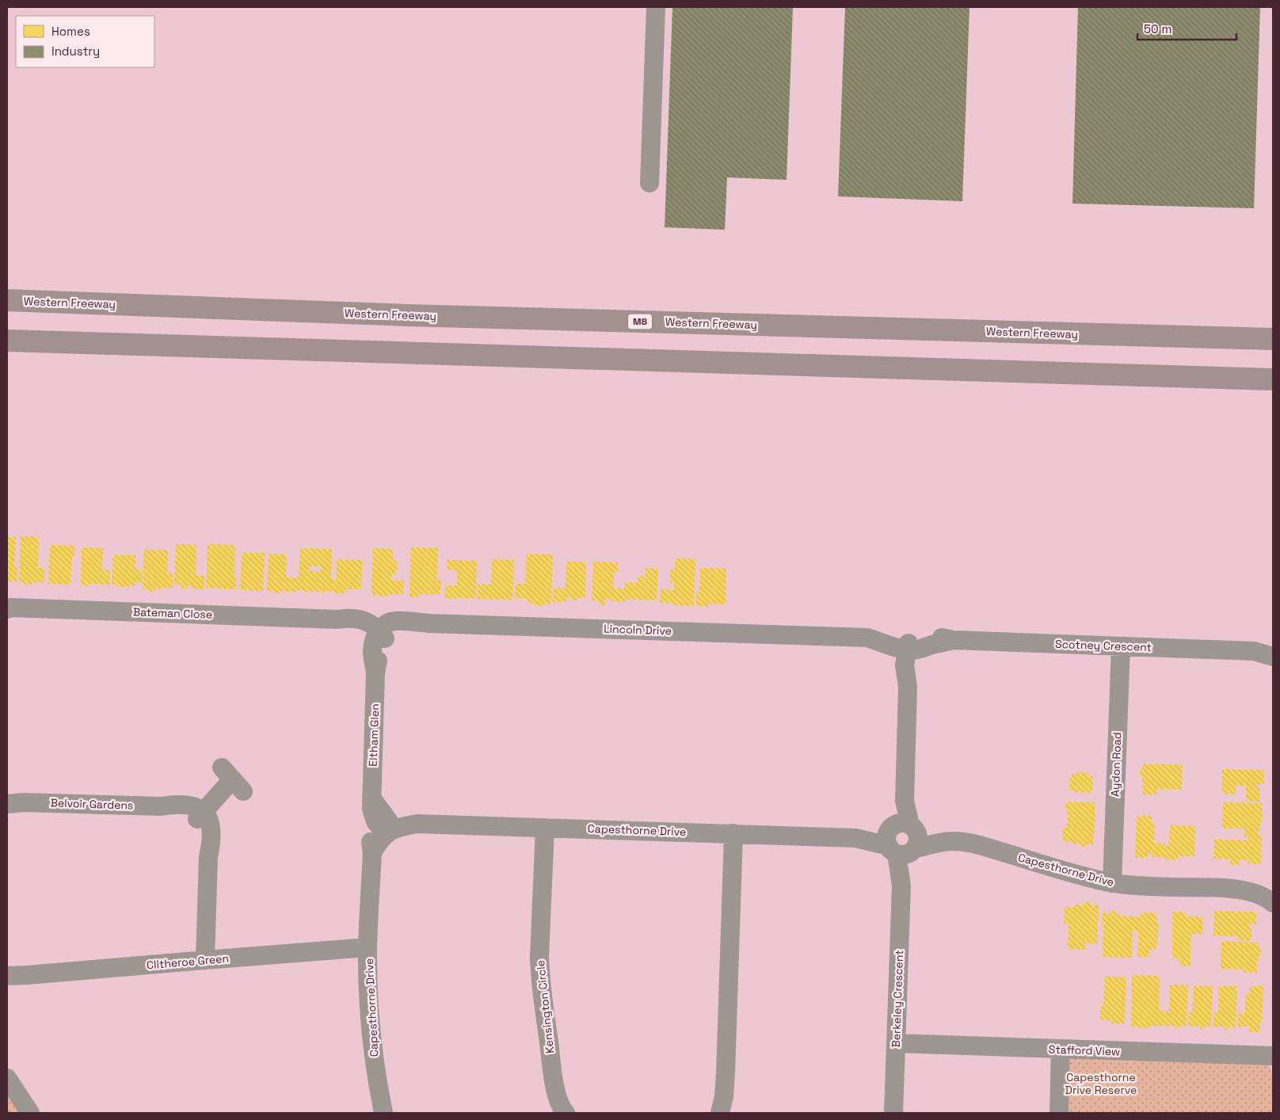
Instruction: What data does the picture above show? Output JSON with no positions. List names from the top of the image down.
{
  "streets": {
    "highway": ["Western Freeway", "M8"],
    "street": [
      "Bateman Close",
      "Lincoln Drive",
      "Scotney Crescent",
      "Eltham Glen",
      "Aydon Road",
      "Belvoir Gardens",
      "Capesthorne Drive",
      "Clitheroe Green",
      "Berkeley Crescent",
      "Kensington Circle",
      "Stafford View"
    ]
  },
  "crossings": [
    ["Bateman Close", "Lincoln Drive"],
    ["Bateman Close", "Eltham Glen"],
    ["Lincoln Drive", "Scotney Crescent"],
    ["Lincoln Drive", "Eltham Glen"],
    ["Lincoln Drive", "Berkeley Crescent"],
    ["Scotney Crescent", "Aydon Road"],
    ["Scotney Crescent", "Berkeley Crescent"],
    ["Eltham Glen", "Capesthorne Drive"],
    ["Aydon Road", "Capesthorne Drive"],
    ["Capesthorne Drive", "Clitheroe Green"],
    ["Capesthorne Drive", "Berkeley Crescent"],
    ["Capesthorne Drive", "Kensington Circle"],
    ["Berkeley Crescent", "Stafford View"]
  ],
  "parks": ["Capesthorne Drive Reserve"],
  "legend": ["Homes", "Industry"],
  "scale_bar": "50 m"
}
